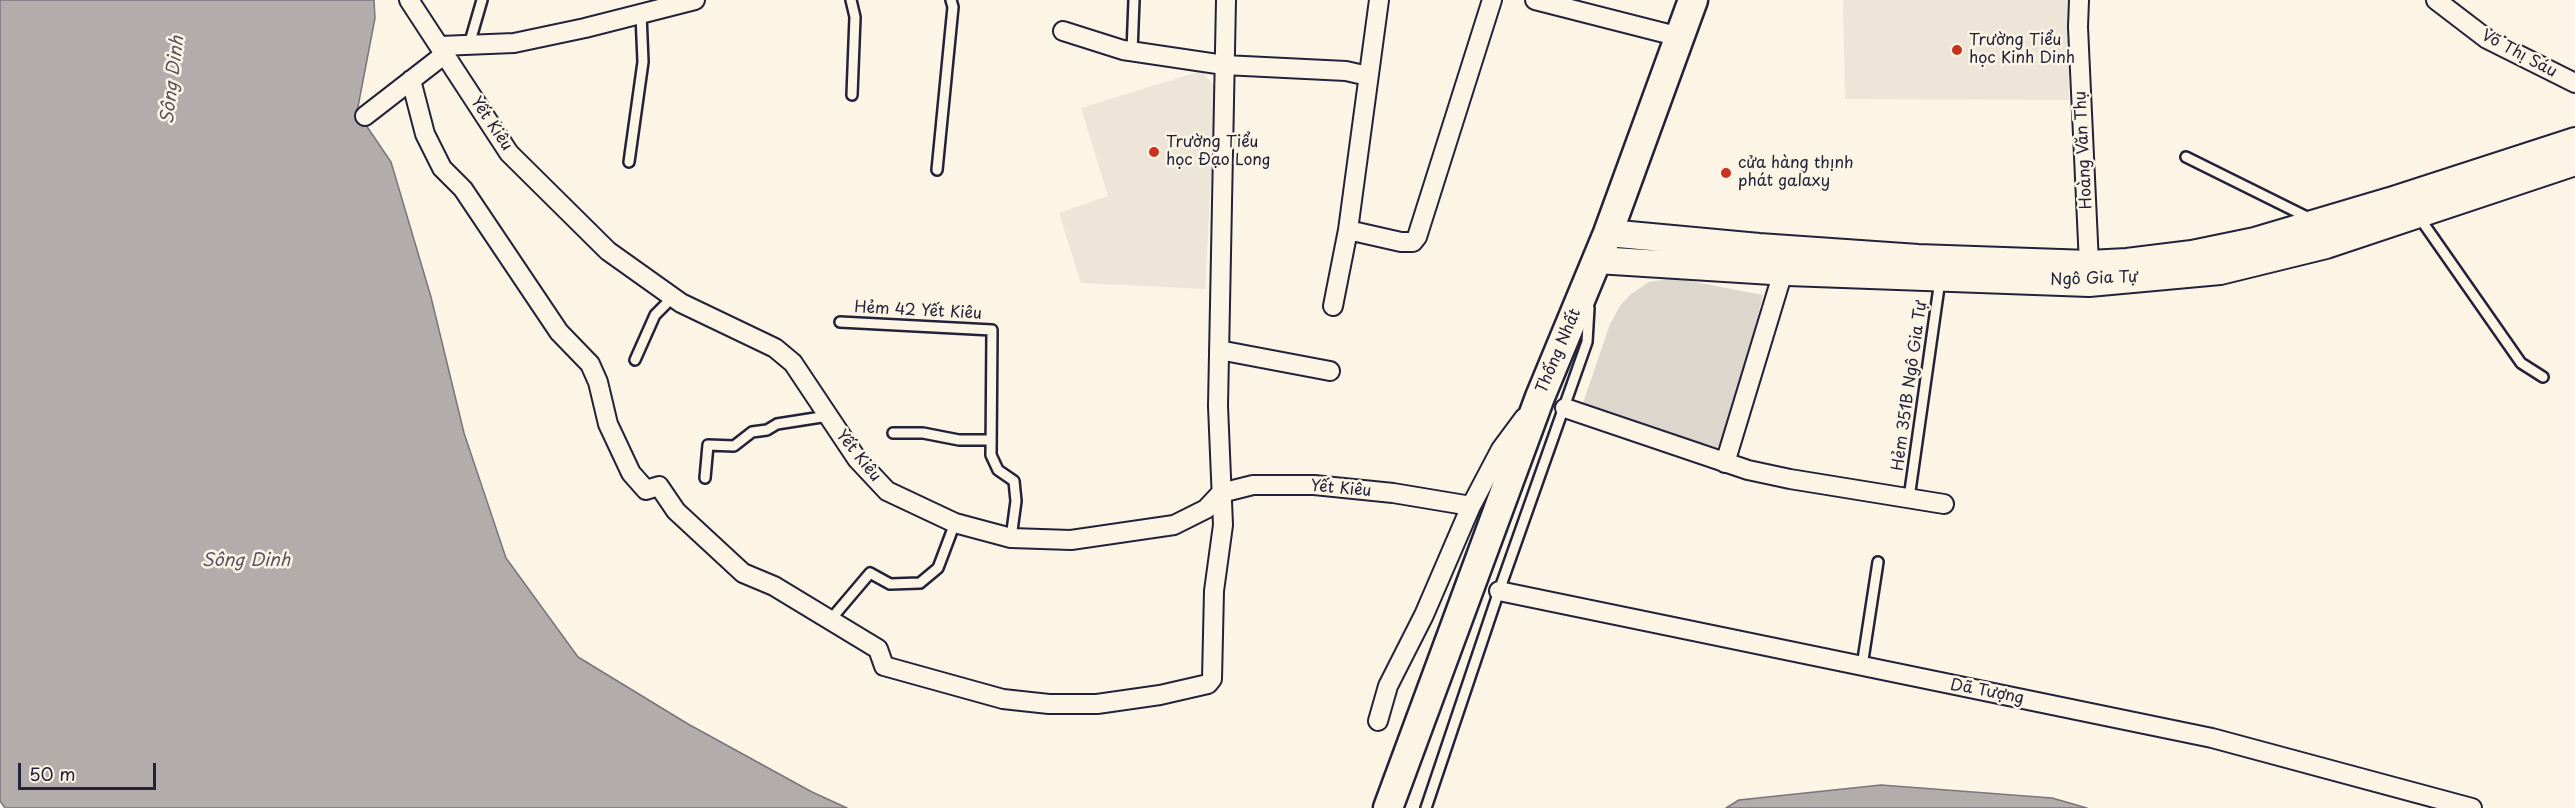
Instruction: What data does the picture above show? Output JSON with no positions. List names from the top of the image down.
{
  "streets": {
    "main road": ["Ngô Gia Tự", "Thống Nhất"],
    "street": [
      "Võ Thị Sáu",
      "Yết Kiêu",
      "Hoàng Văn Thụ",
      "Dã Tượng"
    ],
    "lane": ["Hẻm 42 Yết Kiêu", "Hẻm 351B Ngô Gia Tự"]
  },
  "crossings": [
    ["Yết Kiêu", "Hẻm 42 Yết Kiêu"],
    ["Hoàng Văn Thụ", "Ngô Gia Tự"],
    ["Ngô Gia Tự", "Thống Nhất"],
    ["Ngô Gia Tự", "Hẻm 351B Ngô Gia Tự"]
  ],
  "water": ["Sông Dinh"],
  "places": ["Trường Tiểu học Kinh Dinh", "Trường Tiểu học Đạo Long", "cửa hàng thịnh phát galaxy"],
  "scale_bar": "50 m"
}
